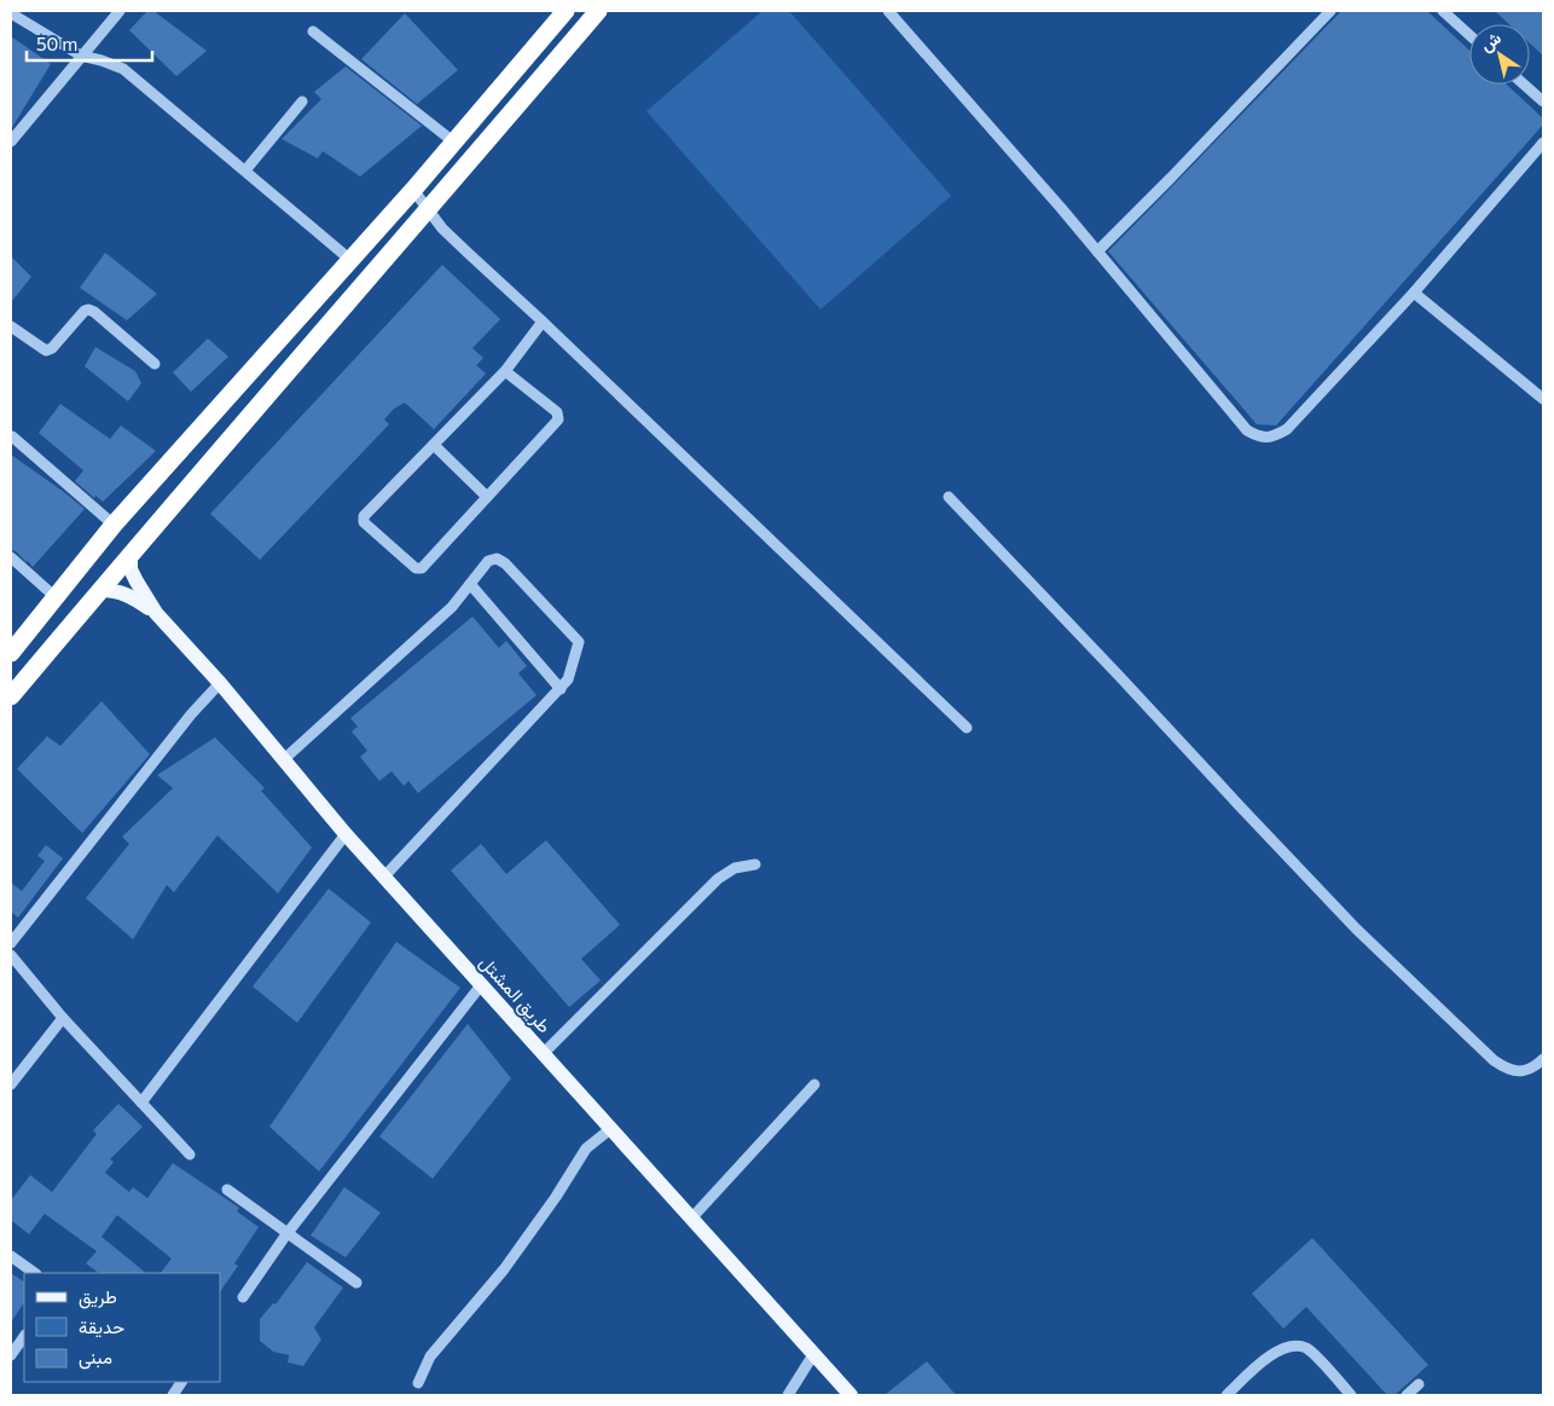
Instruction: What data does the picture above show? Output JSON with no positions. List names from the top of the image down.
{
  "streets": {
    "main road": ["طريق المشتل"]
  },
  "legend": ["طريق", "حديقة", "مبنى"],
  "scale_bar": "50 m",
  "north": "top left"
}
